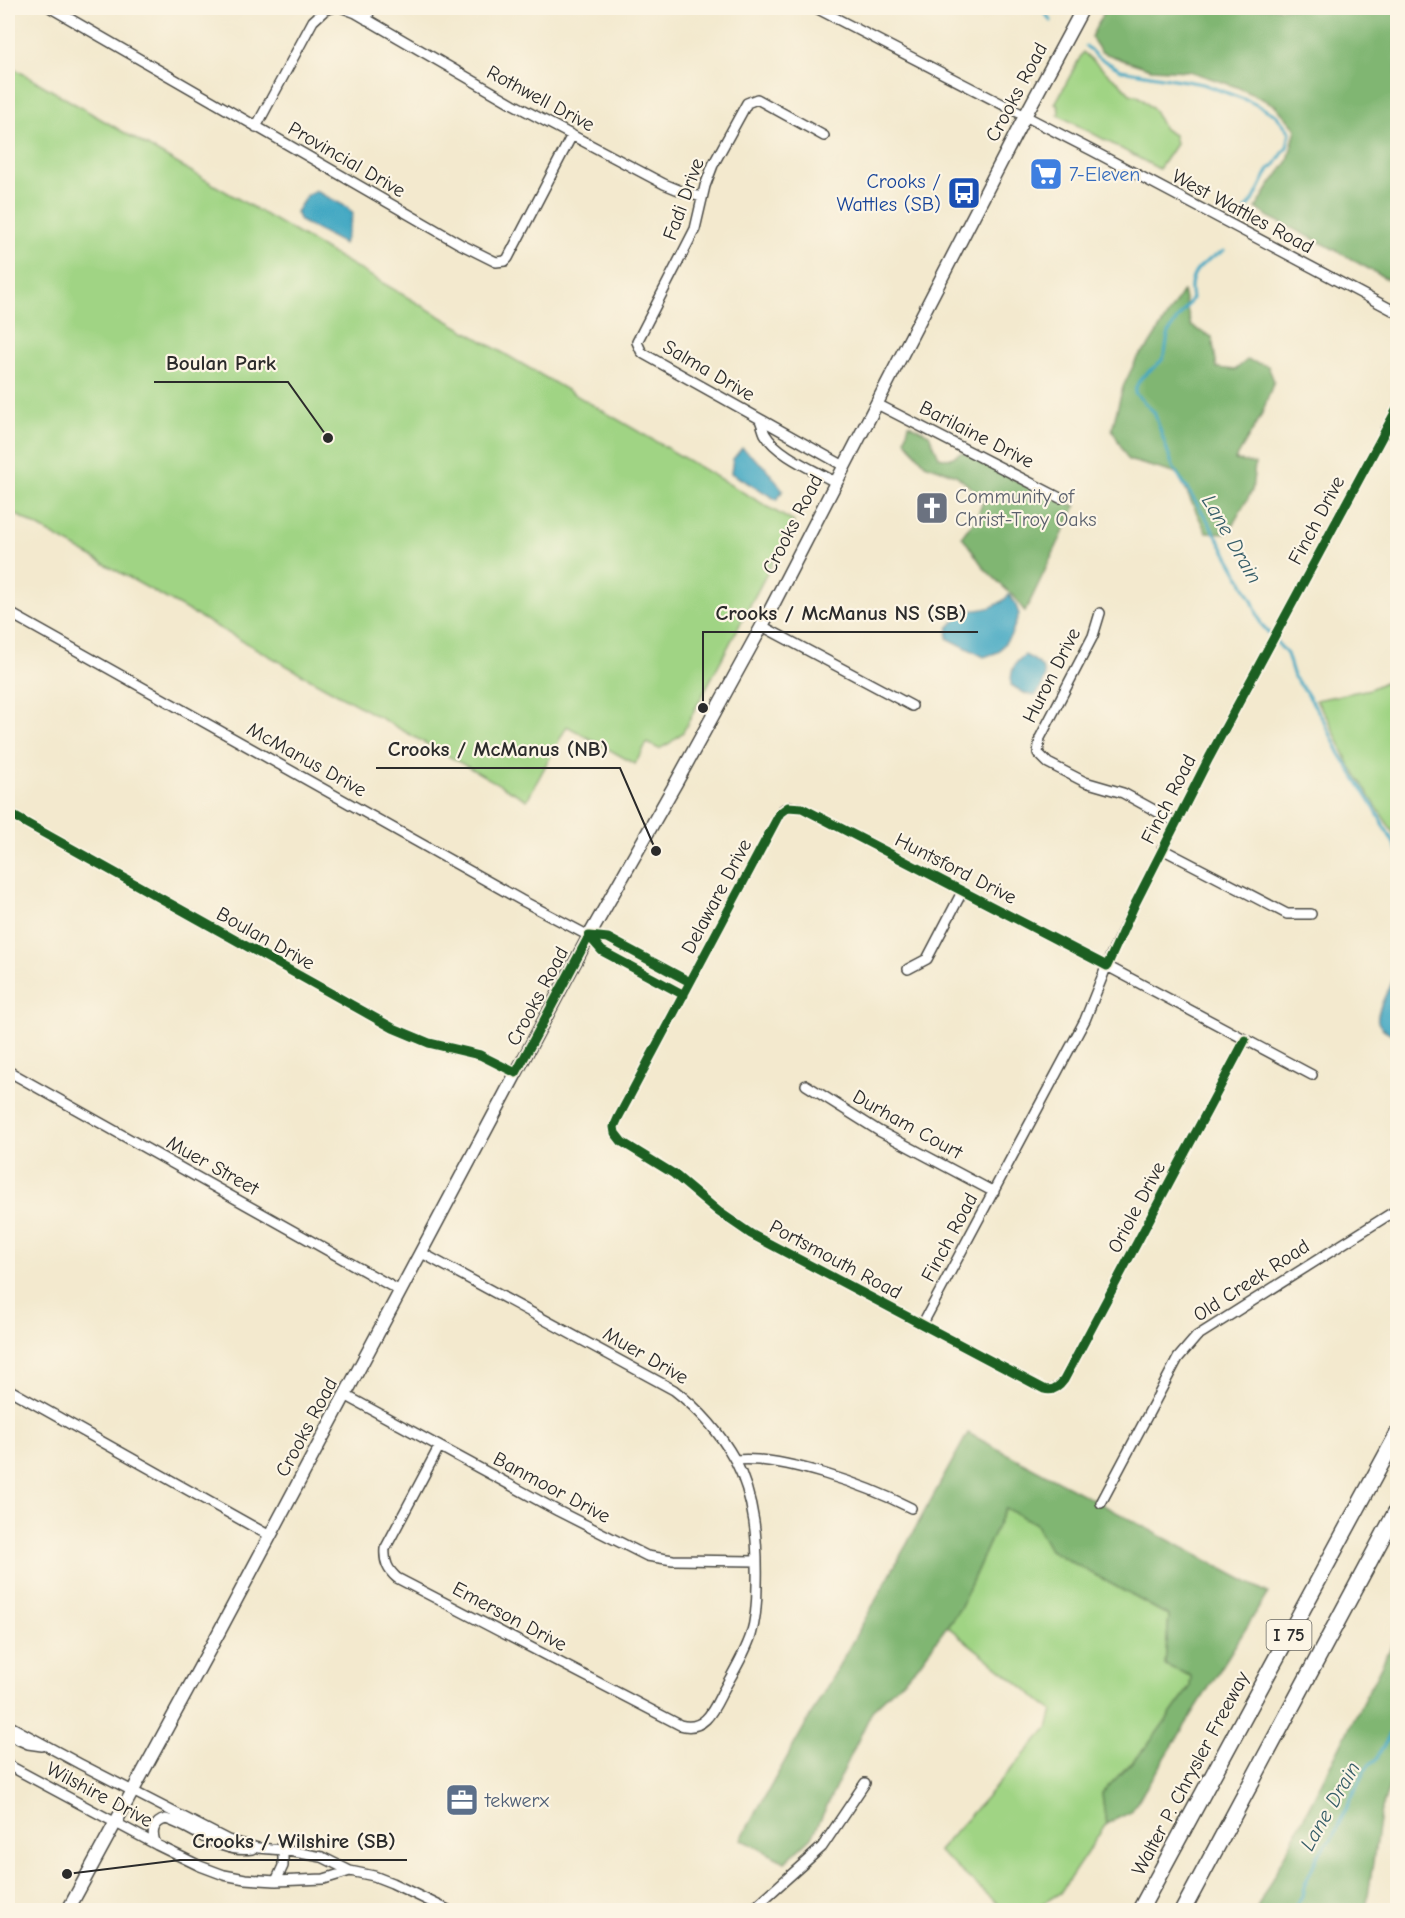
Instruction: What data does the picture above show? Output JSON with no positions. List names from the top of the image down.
{
  "streets": {
    "highway": ["I 75", "Walter P. Chrysler Freeway"],
    "main road": ["Crooks Road"],
    "street": [
      "Rothwell Drive",
      "Provincial Drive",
      "Fadi Drive",
      "West Wattles Road",
      "Salma Drive",
      "Barilaine Drive",
      "Finch Drive",
      "Huron Drive",
      "McManus Drive",
      "Finch Road",
      "Huntsford Drive",
      "Delaware Drive",
      "Boulan Drive",
      "Durham Court",
      "Muer Street",
      "Oriole Drive",
      "Portsmouth Road",
      "Old Creek Road",
      "Muer Drive",
      "Banmoor Drive",
      "Emerson Drive",
      "Wilshire Drive"
    ]
  },
  "crossings": [
    ["Crooks Road", "West Wattles Road"],
    ["Crooks Road", "Salma Drive"],
    ["Crooks Road", "Barilaine Drive"],
    ["Crooks Road", "McManus Drive"],
    ["Crooks Road", "Boulan Drive"],
    ["Crooks Road", "Muer Street"],
    ["Crooks Road", "Muer Drive"],
    ["Crooks Road", "Banmoor Drive"],
    ["Crooks Road", "Wilshire Drive"],
    ["Rothwell Drive", "Provincial Drive"],
    ["Rothwell Drive", "Fadi Drive"],
    ["Fadi Drive", "Salma Drive"],
    ["Finch Drive", "Finch Road"],
    ["Huron Drive", "Finch Road"],
    ["Finch Road", "Huntsford Drive"],
    ["Finch Road", "Durham Court"],
    ["Finch Road", "Portsmouth Road"],
    ["Huntsford Drive", "Delaware Drive"],
    ["Huntsford Drive", "Oriole Drive"],
    ["Delaware Drive", "Portsmouth Road"],
    ["Oriole Drive", "Portsmouth Road"],
    ["Muer Drive", "Banmoor Drive"],
    ["Muer Drive", "Emerson Drive"],
    ["Banmoor Drive", "Emerson Drive"]
  ],
  "water": ["Lane Drain"],
  "places": {
    "supermarket": ["7-Eleven"],
    "bus stop": ["Crooks / Wattles (SB)"],
    "other": [
      "Boulan Park",
      "Crooks / McManus NS (SB)",
      "Crooks / McManus (NB)",
      "Crooks / Wilshire (SB)"
    ],
    "church": ["Community of Christ-Troy Oaks"],
    "office": ["tekwerx"]
  }
}
